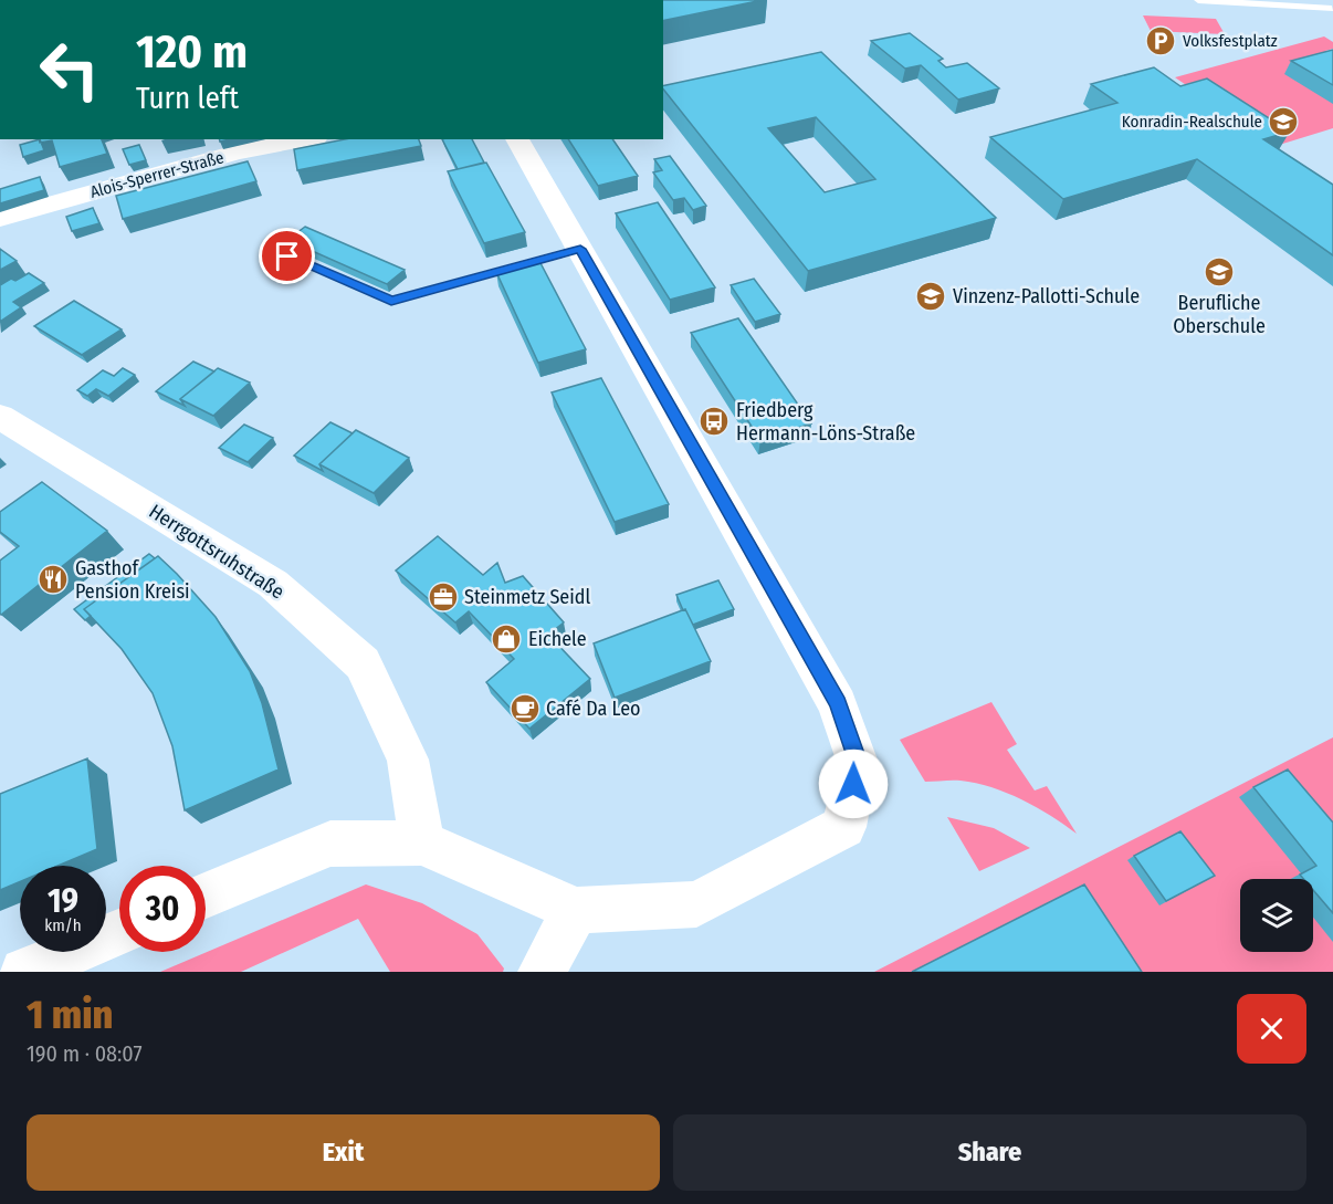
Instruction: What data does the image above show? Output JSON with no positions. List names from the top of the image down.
{
  "streets": {
    "street": ["Alois-Sperrer-Straße", "Herrgottsruhstraße"]
  },
  "places": {
    "parking": ["Volksfestplatz"],
    "school or university": ["Konradin-Realschule", "Berufliche Oberschule", "Vinzenz-Pallotti-Schule"],
    "bus stop": ["Friedberg Hermann-Löns-Straße"],
    "restaurant": ["Gasthof Pension Kreisi"],
    "office": ["Steinmetz Seidl"],
    "shop": ["Eichele"],
    "cafe": ["Café Da Leo"]
  },
  "page": {
    "turn": ["120 m", "Turn left"],
    "speed": "19 km/h",
    "limit": "30",
    "heading": ["1 min", "190 m · 08:07"],
    "buttons": ["Exit", "Share"]
  }
}
